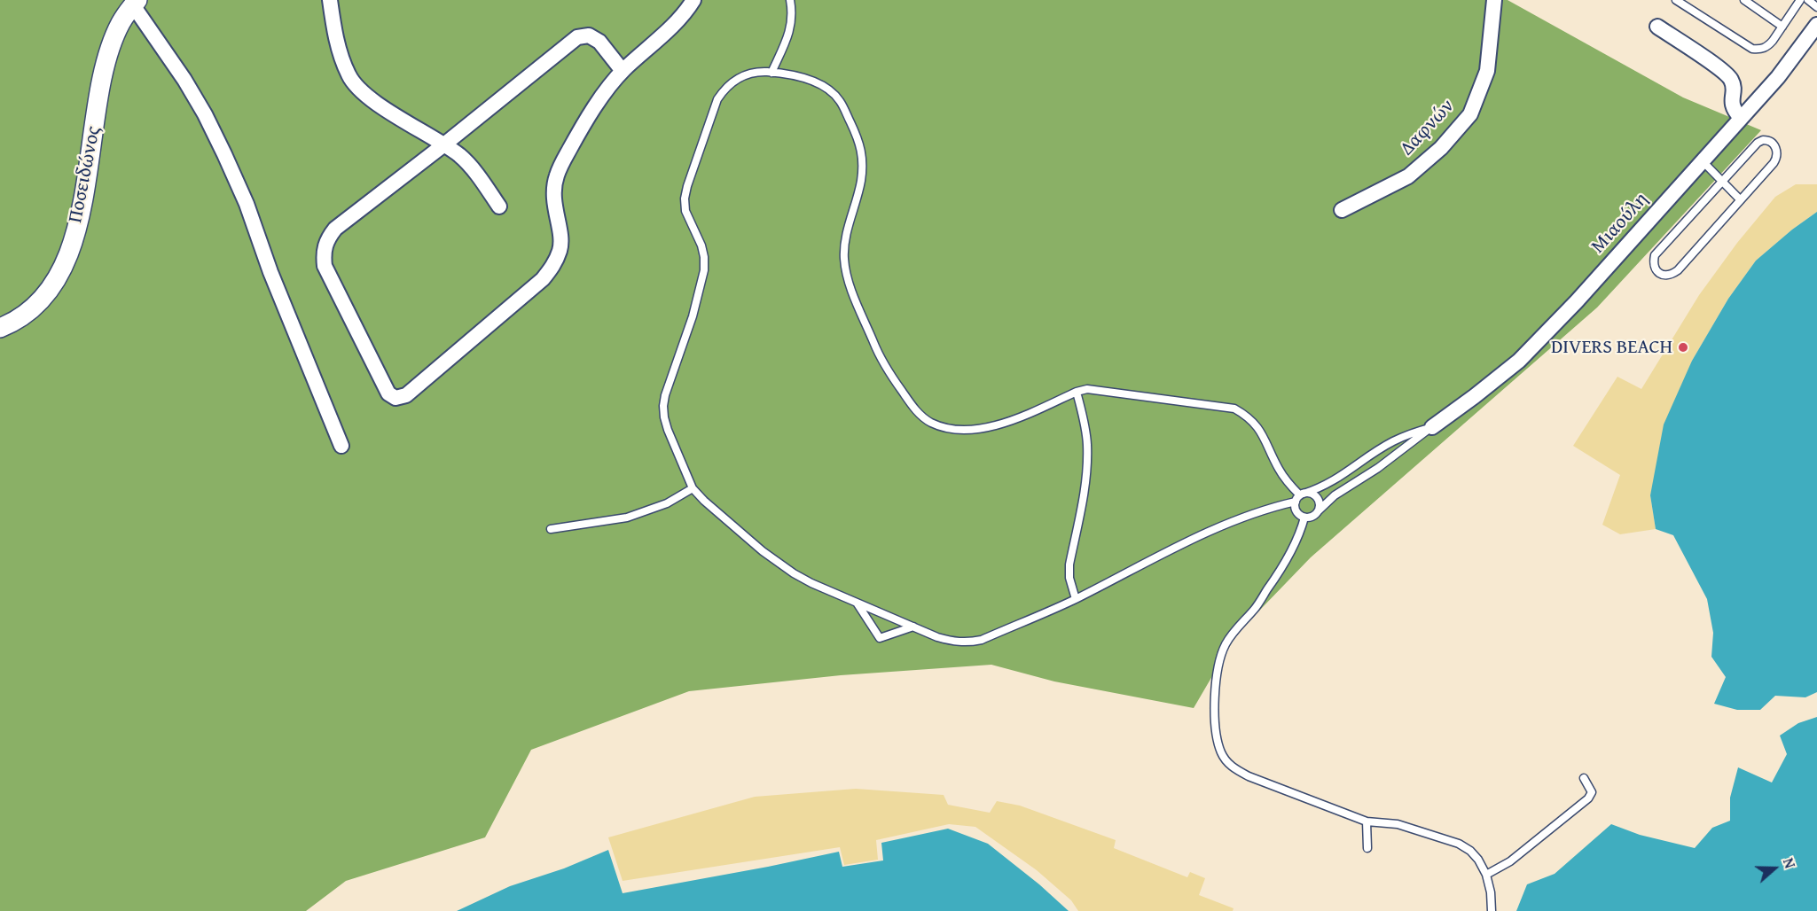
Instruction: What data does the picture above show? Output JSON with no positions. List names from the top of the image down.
{
  "streets": {
    "street": ["Δαφνών", "Ποσειδώνος", "Μιαούλη"]
  },
  "places": ["DIVERS BEACH"],
  "north": "right"
}
